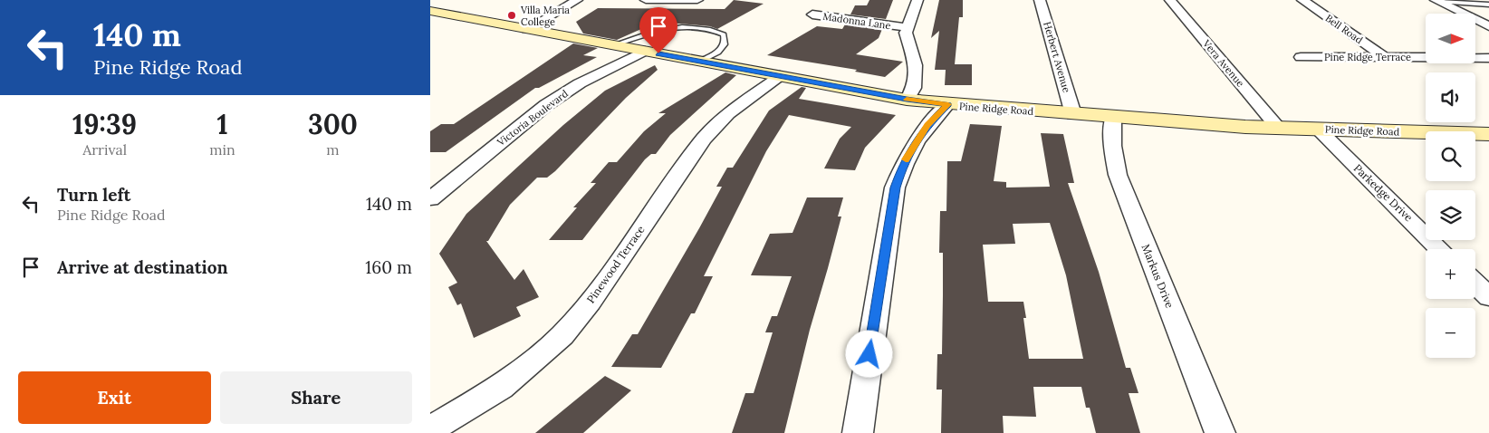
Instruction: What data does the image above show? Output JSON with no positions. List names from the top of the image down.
{
  "streets": {
    "street": [
      "Madonna Lane",
      "Bell Road",
      "Herbert Avenue",
      "Pine Ridge Terrace",
      "Vera Avenue",
      "Pine Ridge Road",
      "Victoria Boulevard",
      "Parkedge Drive",
      "Pinewood Terrace",
      "Markus Drive"
    ]
  },
  "crossings": [
    ["Bell Road", "Pine Ridge Terrace"],
    ["Herbert Avenue", "Pine Ridge Road"],
    ["Vera Avenue", "Pine Ridge Road"],
    ["Pine Ridge Road", "Victoria Boulevard"],
    ["Pine Ridge Road", "Parkedge Drive"],
    ["Pine Ridge Road", "Pinewood Terrace"],
    ["Pine Ridge Road", "Markus Drive"]
  ],
  "places": ["Villa Maria College"],
  "north": "right",
  "page": {
    "turn": ["140 m", "Pine Ridge Road"],
    "map_buttons": ["+", "−"],
    "eta": [
      "19:39",
      "Arrival",
      "1",
      "min",
      "300",
      "m"
    ],
    "list": [
      {
        "name": "Turn left",
        "note": "Pine Ridge Road",
        "value": "140 m"
      },
      {
        "name": "Arrive at destination",
        "value": "160 m"
      }
    ],
    "buttons": ["Exit", "Share"]
  }
}
